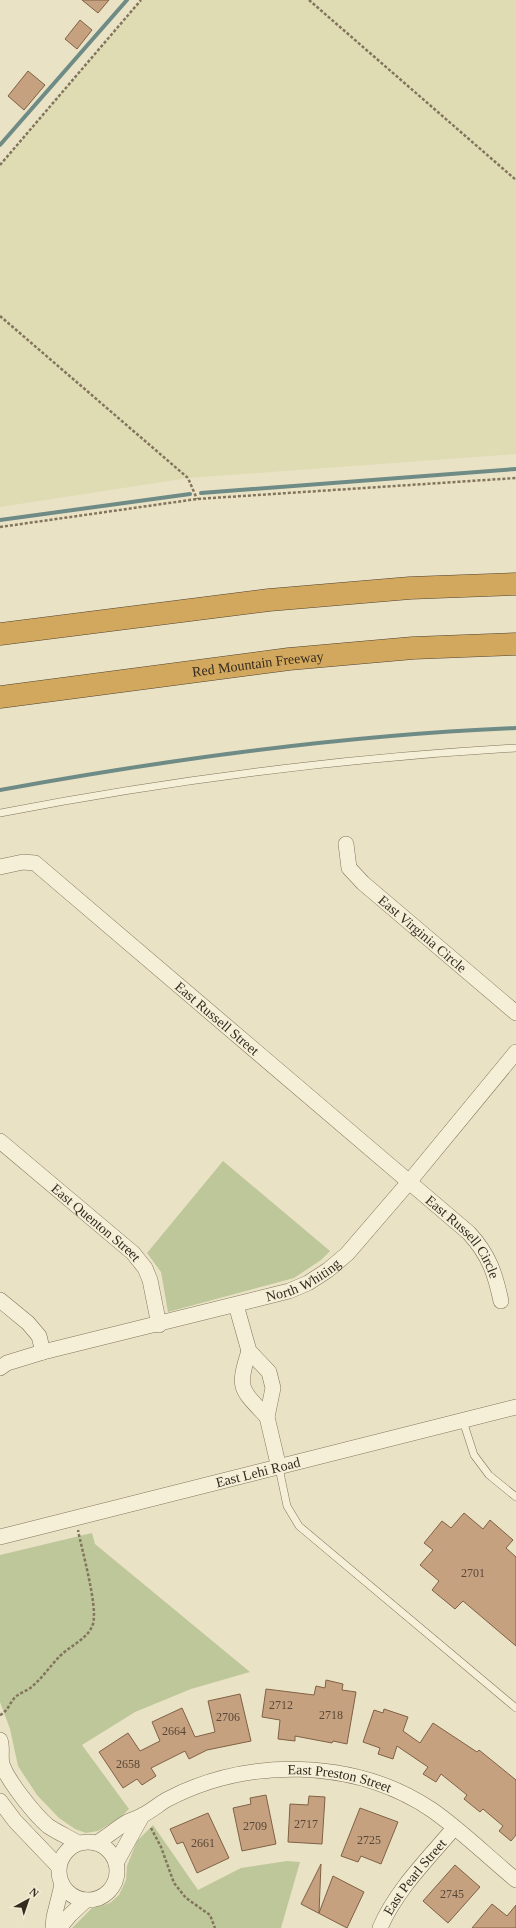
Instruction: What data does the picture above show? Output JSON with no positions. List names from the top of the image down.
{
  "streets": {
    "highway": ["Red Mountain Freeway"],
    "street": [
      "East Virginia Circle",
      "East Russell Street",
      "East Quenton Street",
      "East Russell Circle",
      "North Whiting",
      "East Lehi Road",
      "East Preston Street",
      "East Pearl Street"
    ]
  },
  "crossings": [
    ["East Russell Street", "East Russell Circle"],
    ["East Russell Street", "North Whiting"],
    ["East Quenton Street", "North Whiting"],
    ["East Russell Circle", "North Whiting"],
    ["East Preston Street", "East Pearl Street"]
  ],
  "house_numbers": [
    "2701",
    "2712",
    "2718",
    "2706",
    "2664",
    "2658",
    "2717",
    "2709",
    "2725",
    "2661",
    "2745"
  ],
  "north": "top right"
}
